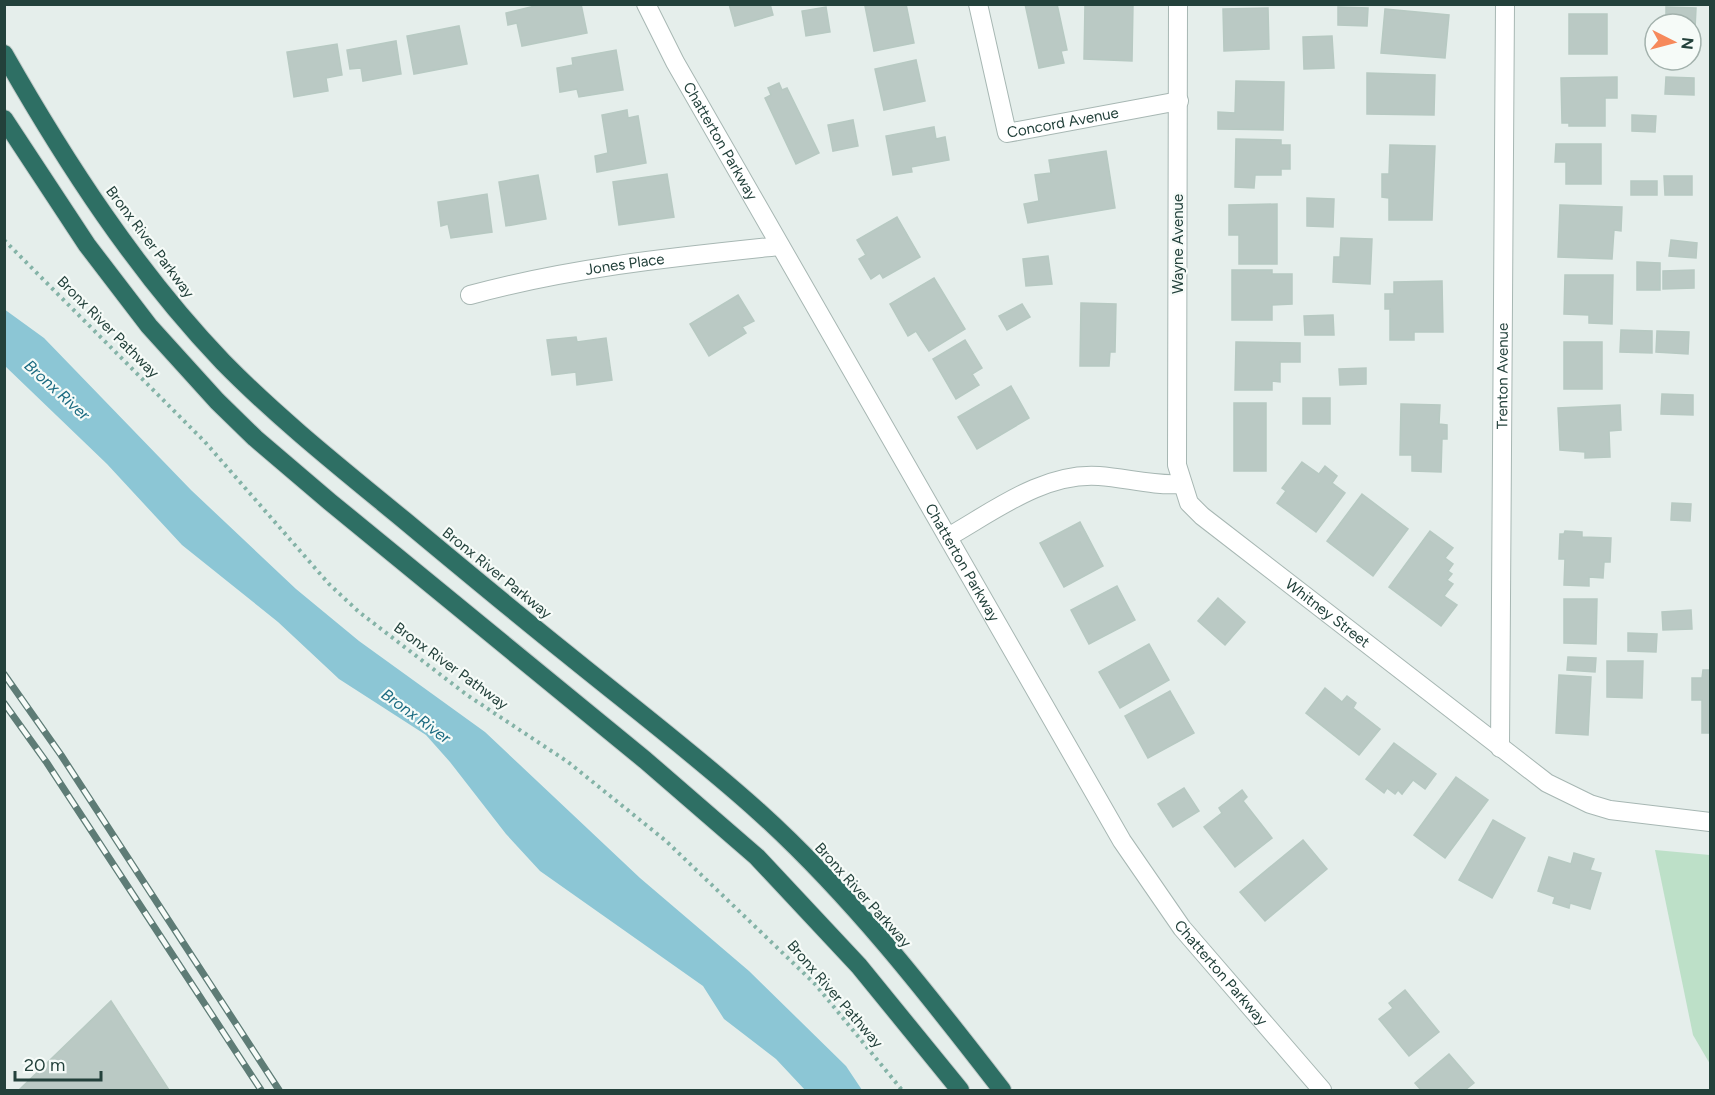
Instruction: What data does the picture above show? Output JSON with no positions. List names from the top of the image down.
{
  "streets": {
    "highway": ["Bronx River Parkway"],
    "street": [
      "Concord Avenue",
      "Chatterton Parkway",
      "Wayne Avenue",
      "Jones Place",
      "Trenton Avenue",
      "Whitney Street"
    ],
    "path": ["Bronx River Pathway"]
  },
  "crossings": [
    ["Concord Avenue", "Wayne Avenue"],
    ["Chatterton Parkway", "Jones Place"],
    ["Wayne Avenue", "Whitney Street"],
    ["Trenton Avenue", "Whitney Street"]
  ],
  "water": ["Bronx River"],
  "scale_bar": "20 m",
  "north": "right"
}
